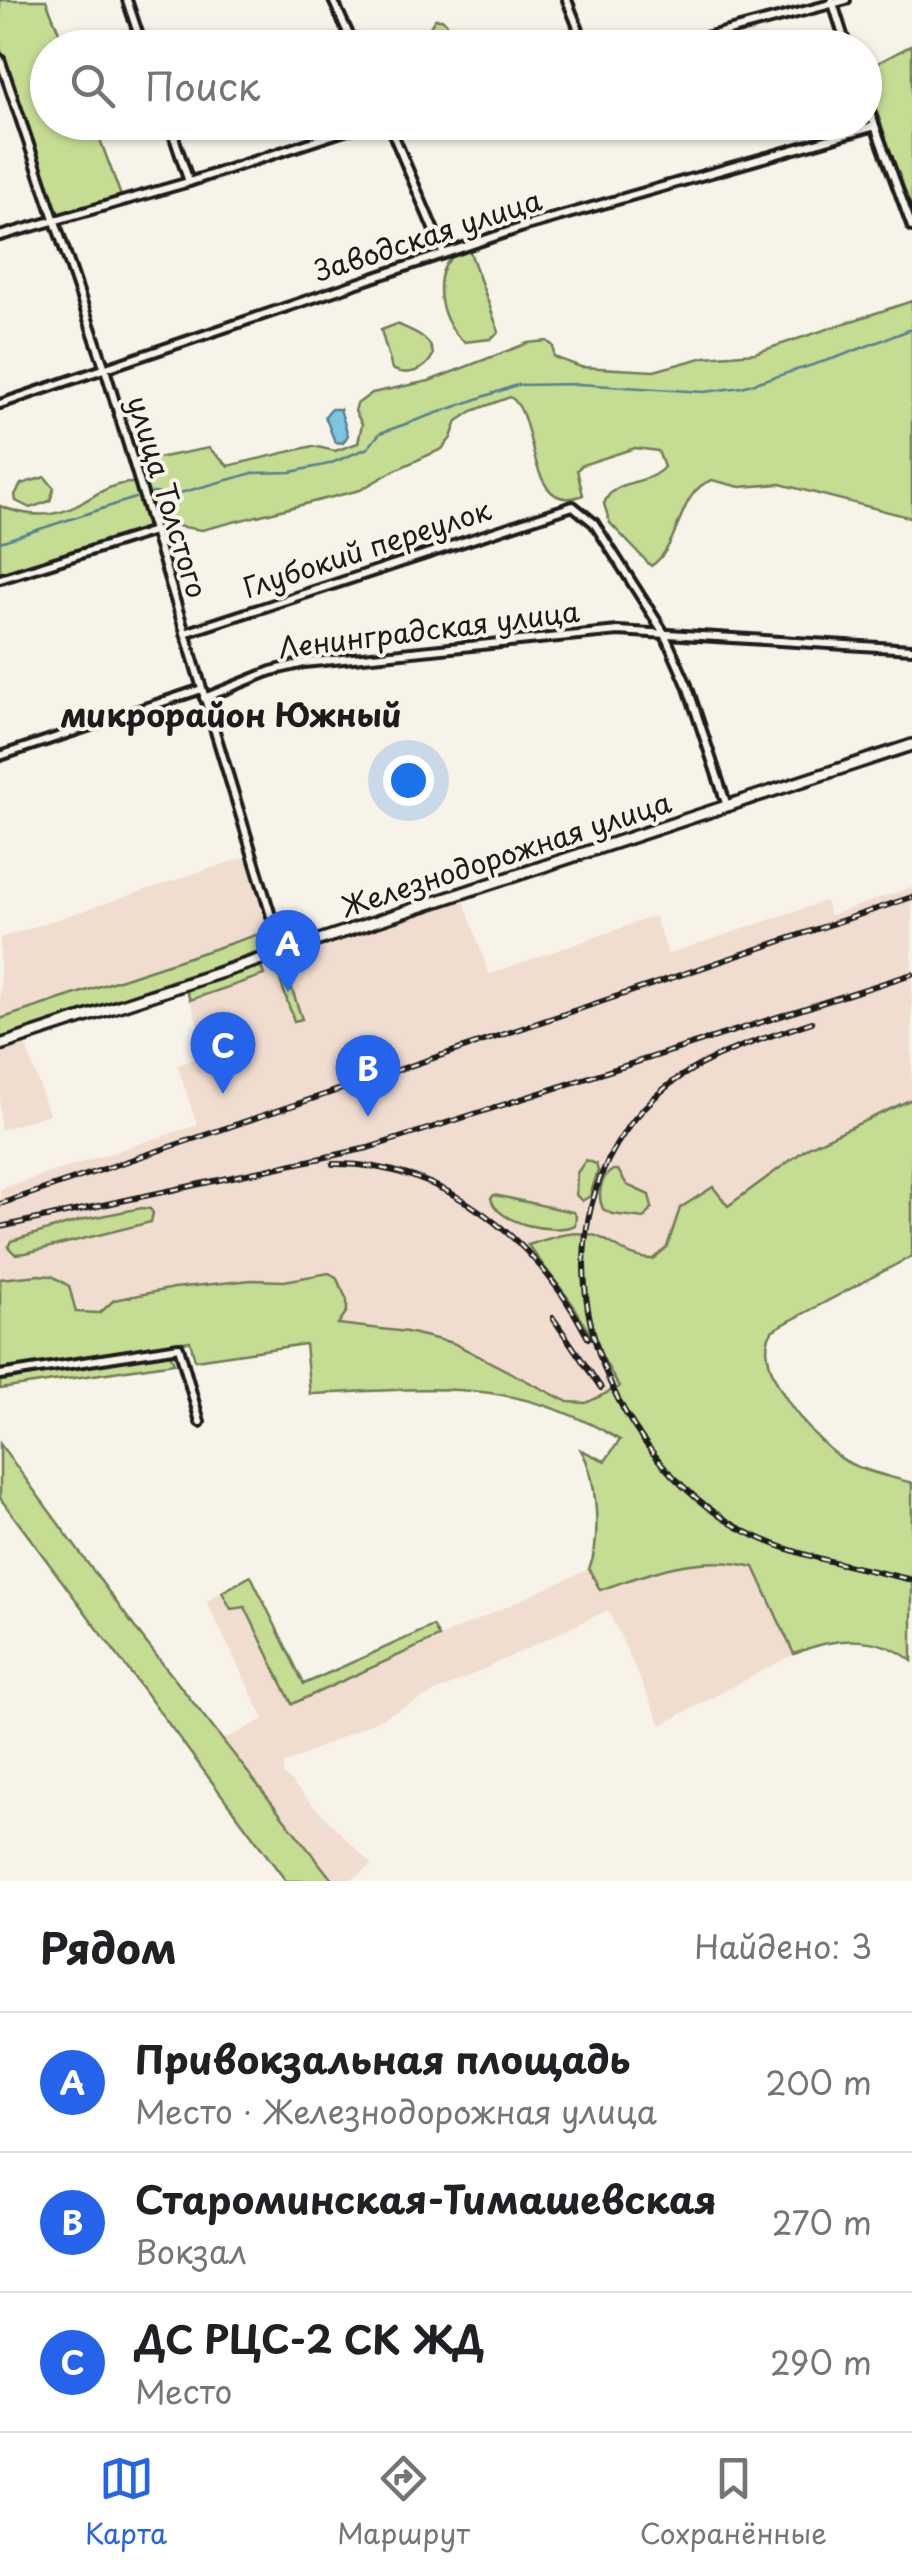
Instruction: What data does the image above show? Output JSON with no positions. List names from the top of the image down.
{
  "streets": {
    "main road": ["Железнодорожная улица"],
    "street": [
      "Заводская улица",
      "улица Толстого",
      "Глубокий переулок",
      "Ленинградская улица"
    ]
  },
  "crossings": [
    ["Заводская улица", "улица Толстого"],
    ["улица Толстого", "Глубокий переулок"],
    ["улица Толстого", "Ленинградская улица"],
    ["улица Толстого", "Железнодорожная улица"],
    ["Глубокий переулок", "Ленинградская улица"]
  ],
  "districts": ["микрорайон Южный"],
  "page": {
    "search": "Поиск",
    "pins": ["A", "C", "B"],
    "heading": ["Рядом", "Найдено: 3"],
    "list": [
      {
        "mark": "A",
        "name": "Привокзальная площадь",
        "note": "Место · Железнодорожная улица",
        "value": "200 m"
      },
      {
        "mark": "B",
        "name": "Староминская-Тимашевская",
        "note": "Вокзал",
        "value": "270 m"
      },
      {
        "mark": "C",
        "name": "ДС РЦС-2 СК ЖД",
        "note": "Место",
        "value": "290 m"
      }
    ],
    "nav": ["Карта", "Маршрут", "Сохранённые"]
  }
}
